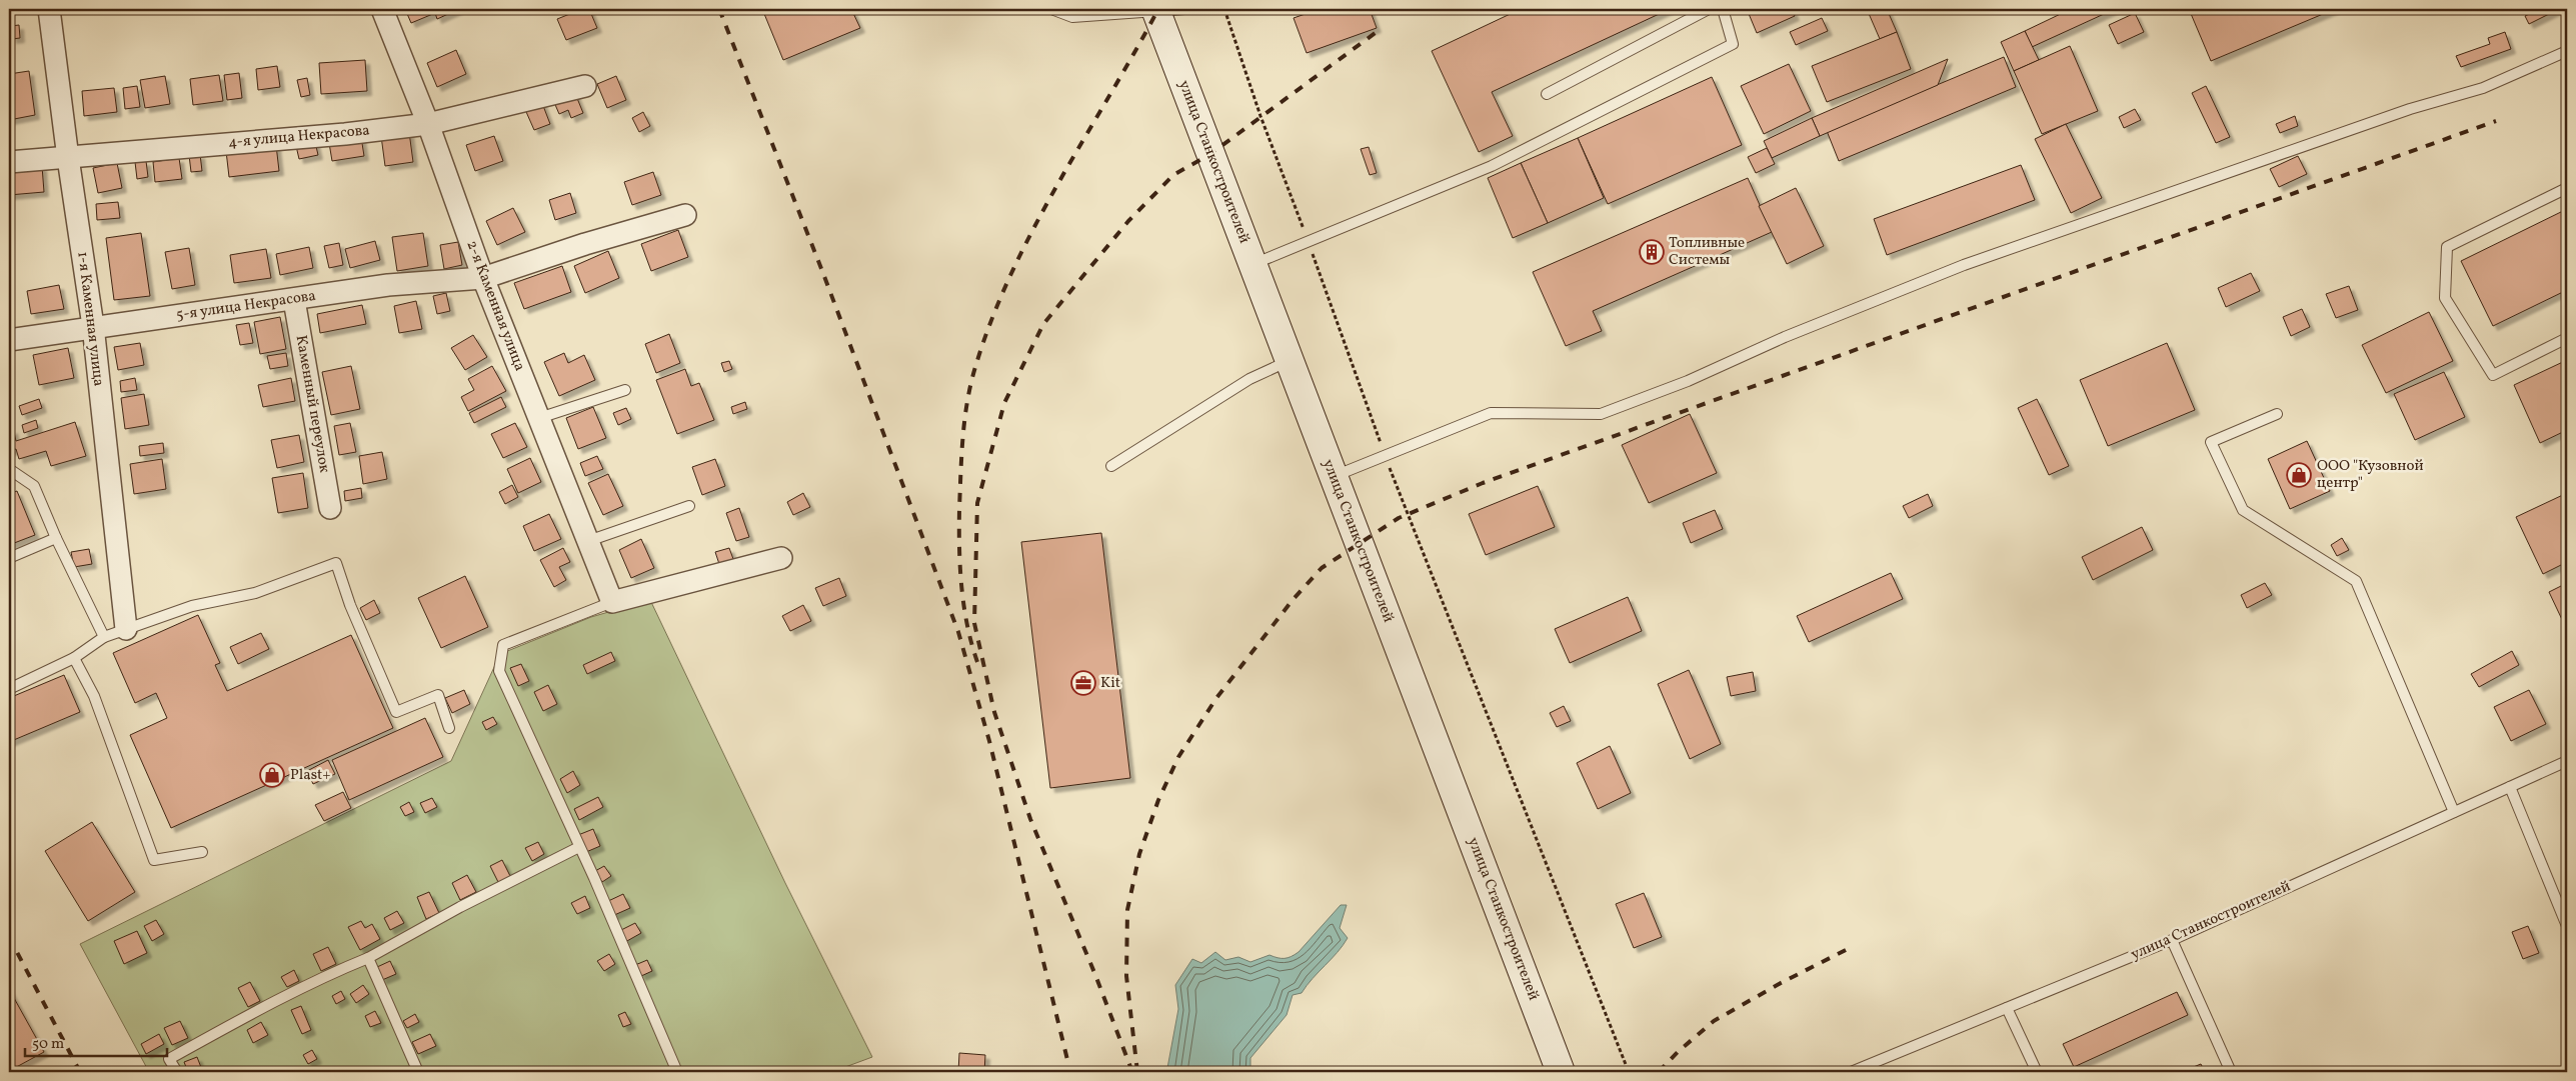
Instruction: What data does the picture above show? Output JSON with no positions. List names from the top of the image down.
{
  "streets": {
    "main road": ["улица Станкостроителей"],
    "street": [
      "4-я улица Некрасова",
      "5-я улица Некрасова",
      "2-я Каменная улица",
      "1-я Каменная улица",
      "Каменный переулок"
    ]
  },
  "crossings": [
    ["4-я улица Некрасова", "2-я Каменная улица"],
    ["4-я улица Некрасова", "1-я Каменная улица"],
    ["5-я улица Некрасова", "2-я Каменная улица"],
    ["5-я улица Некрасова", "1-я Каменная улица"],
    ["5-я улица Некрасова", "Каменный переулок"]
  ],
  "places": {
    "building": ["Топливные Системы"],
    "shop": ["ООО \"Кузовной центр\"", "Plast+"],
    "office": ["Kit"]
  },
  "scale_bar": "50 m"
}
